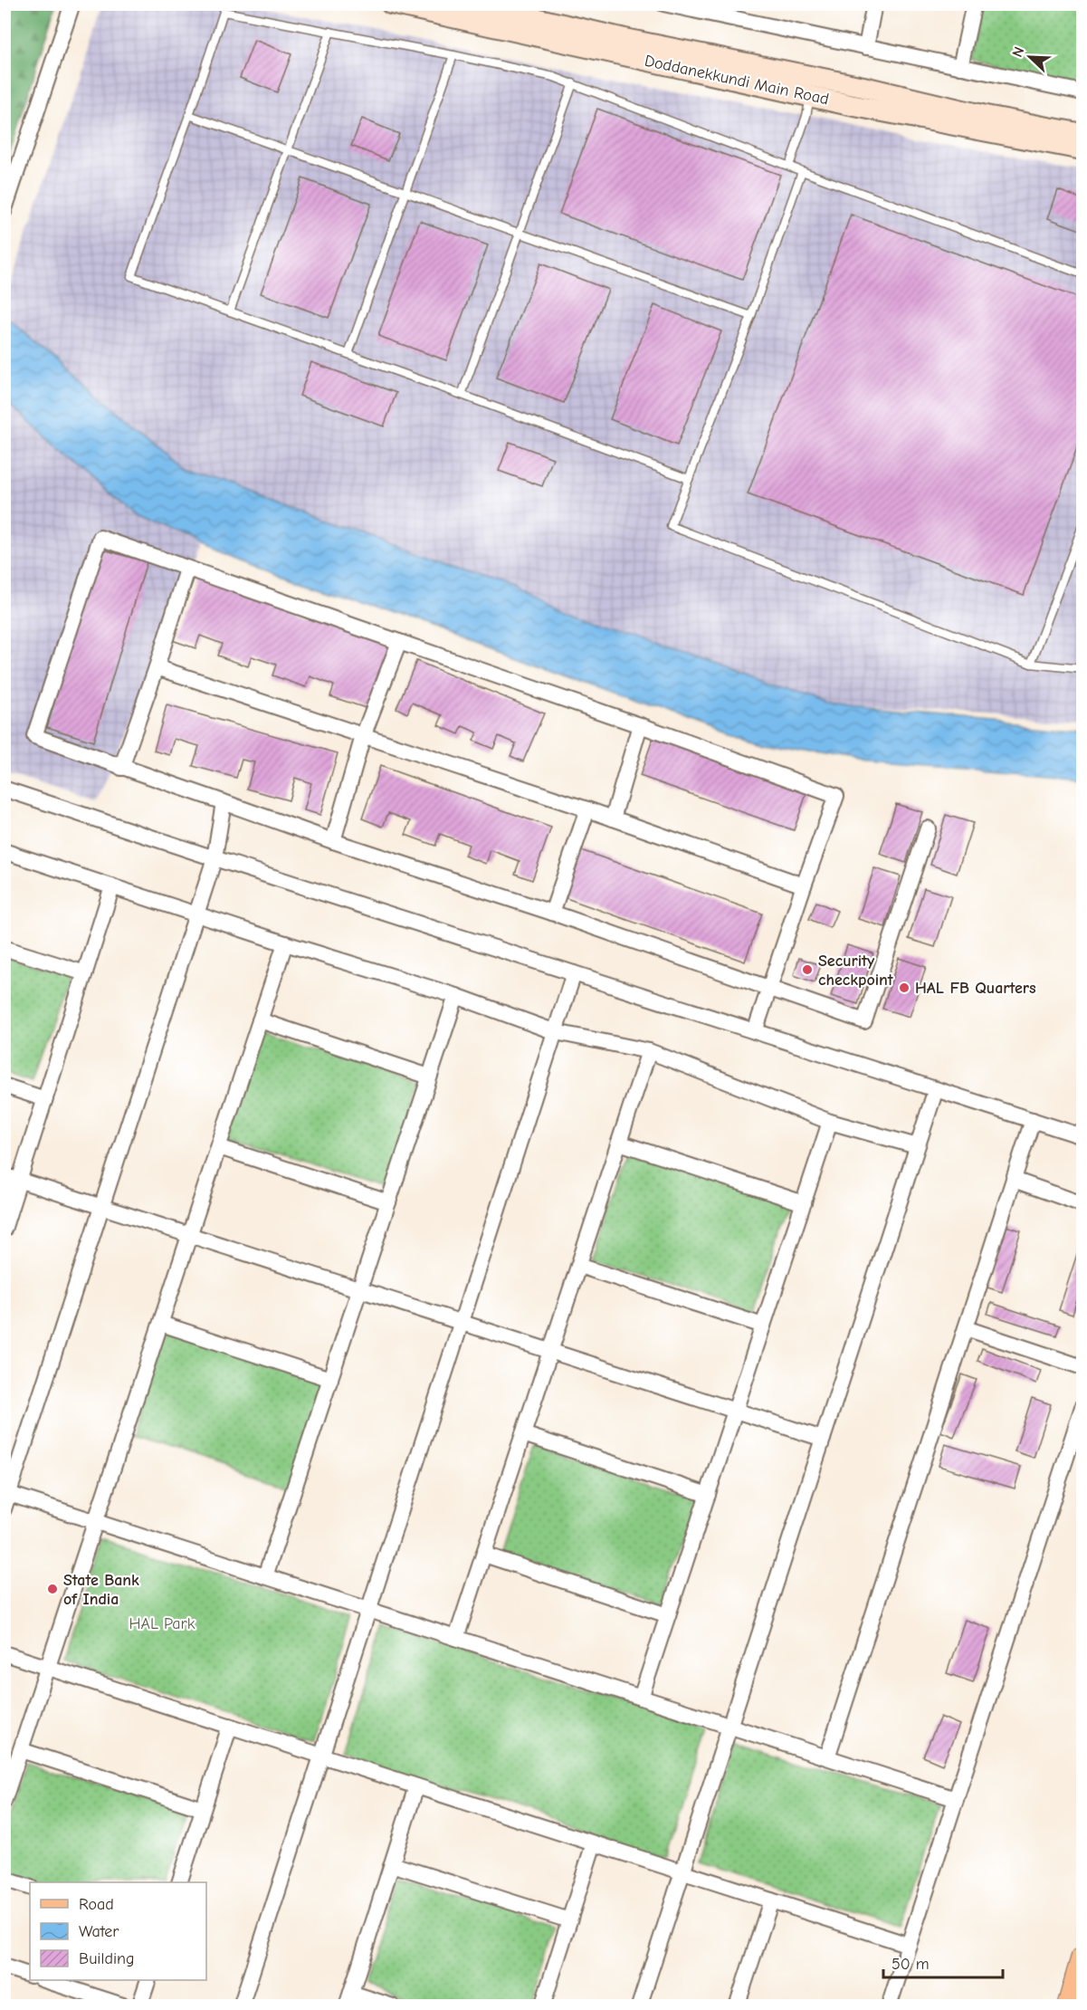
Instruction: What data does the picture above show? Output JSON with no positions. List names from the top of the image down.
{
  "streets": {
    "street": ["Doddanekkundi Main Road"]
  },
  "parks": ["HAL Park"],
  "places": ["Security checkpoint", "HAL FB Quarters", "State Bank of India"],
  "legend": ["Road", "Water", "Building"],
  "scale_bar": "50 m",
  "north": "top left"
}
